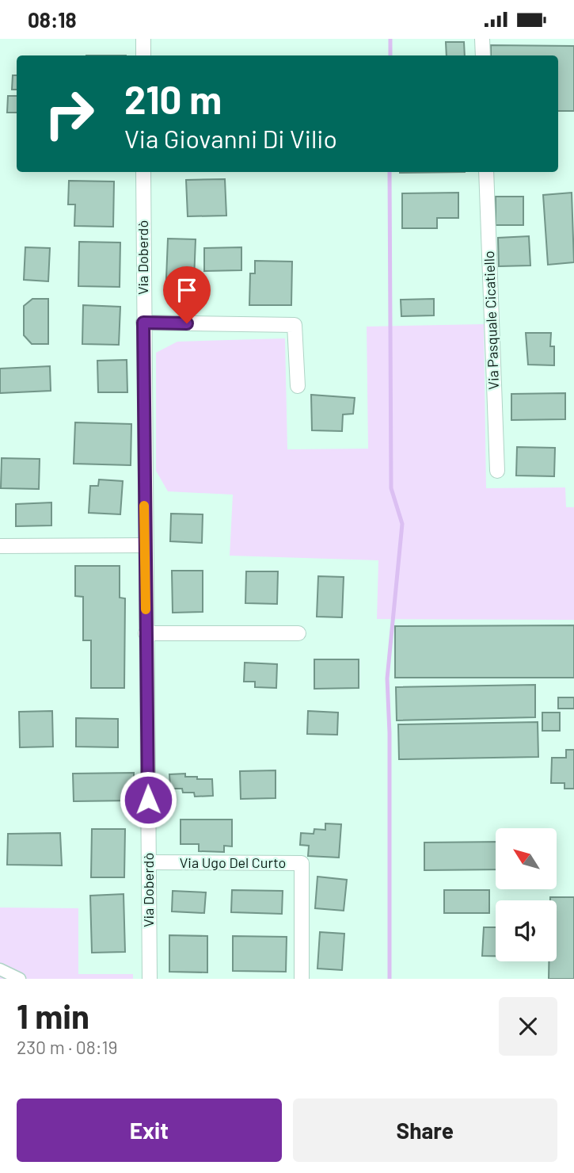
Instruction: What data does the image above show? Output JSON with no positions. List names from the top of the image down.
{
  "streets": {
    "street": ["Via Doberdò", "Via Pasquale Cicatiello", "Via Ugo Del Curto"]
  },
  "crossings": [
    ["Via Doberdò", "Via Ugo Del Curto"]
  ],
  "north": "top left",
  "page": {
    "status": "08:18",
    "turn": ["210 m", "Via Giovanni Di Vilio"],
    "heading": ["1 min", "230 m · 08:19"],
    "buttons": ["Exit", "Share"]
  }
}
